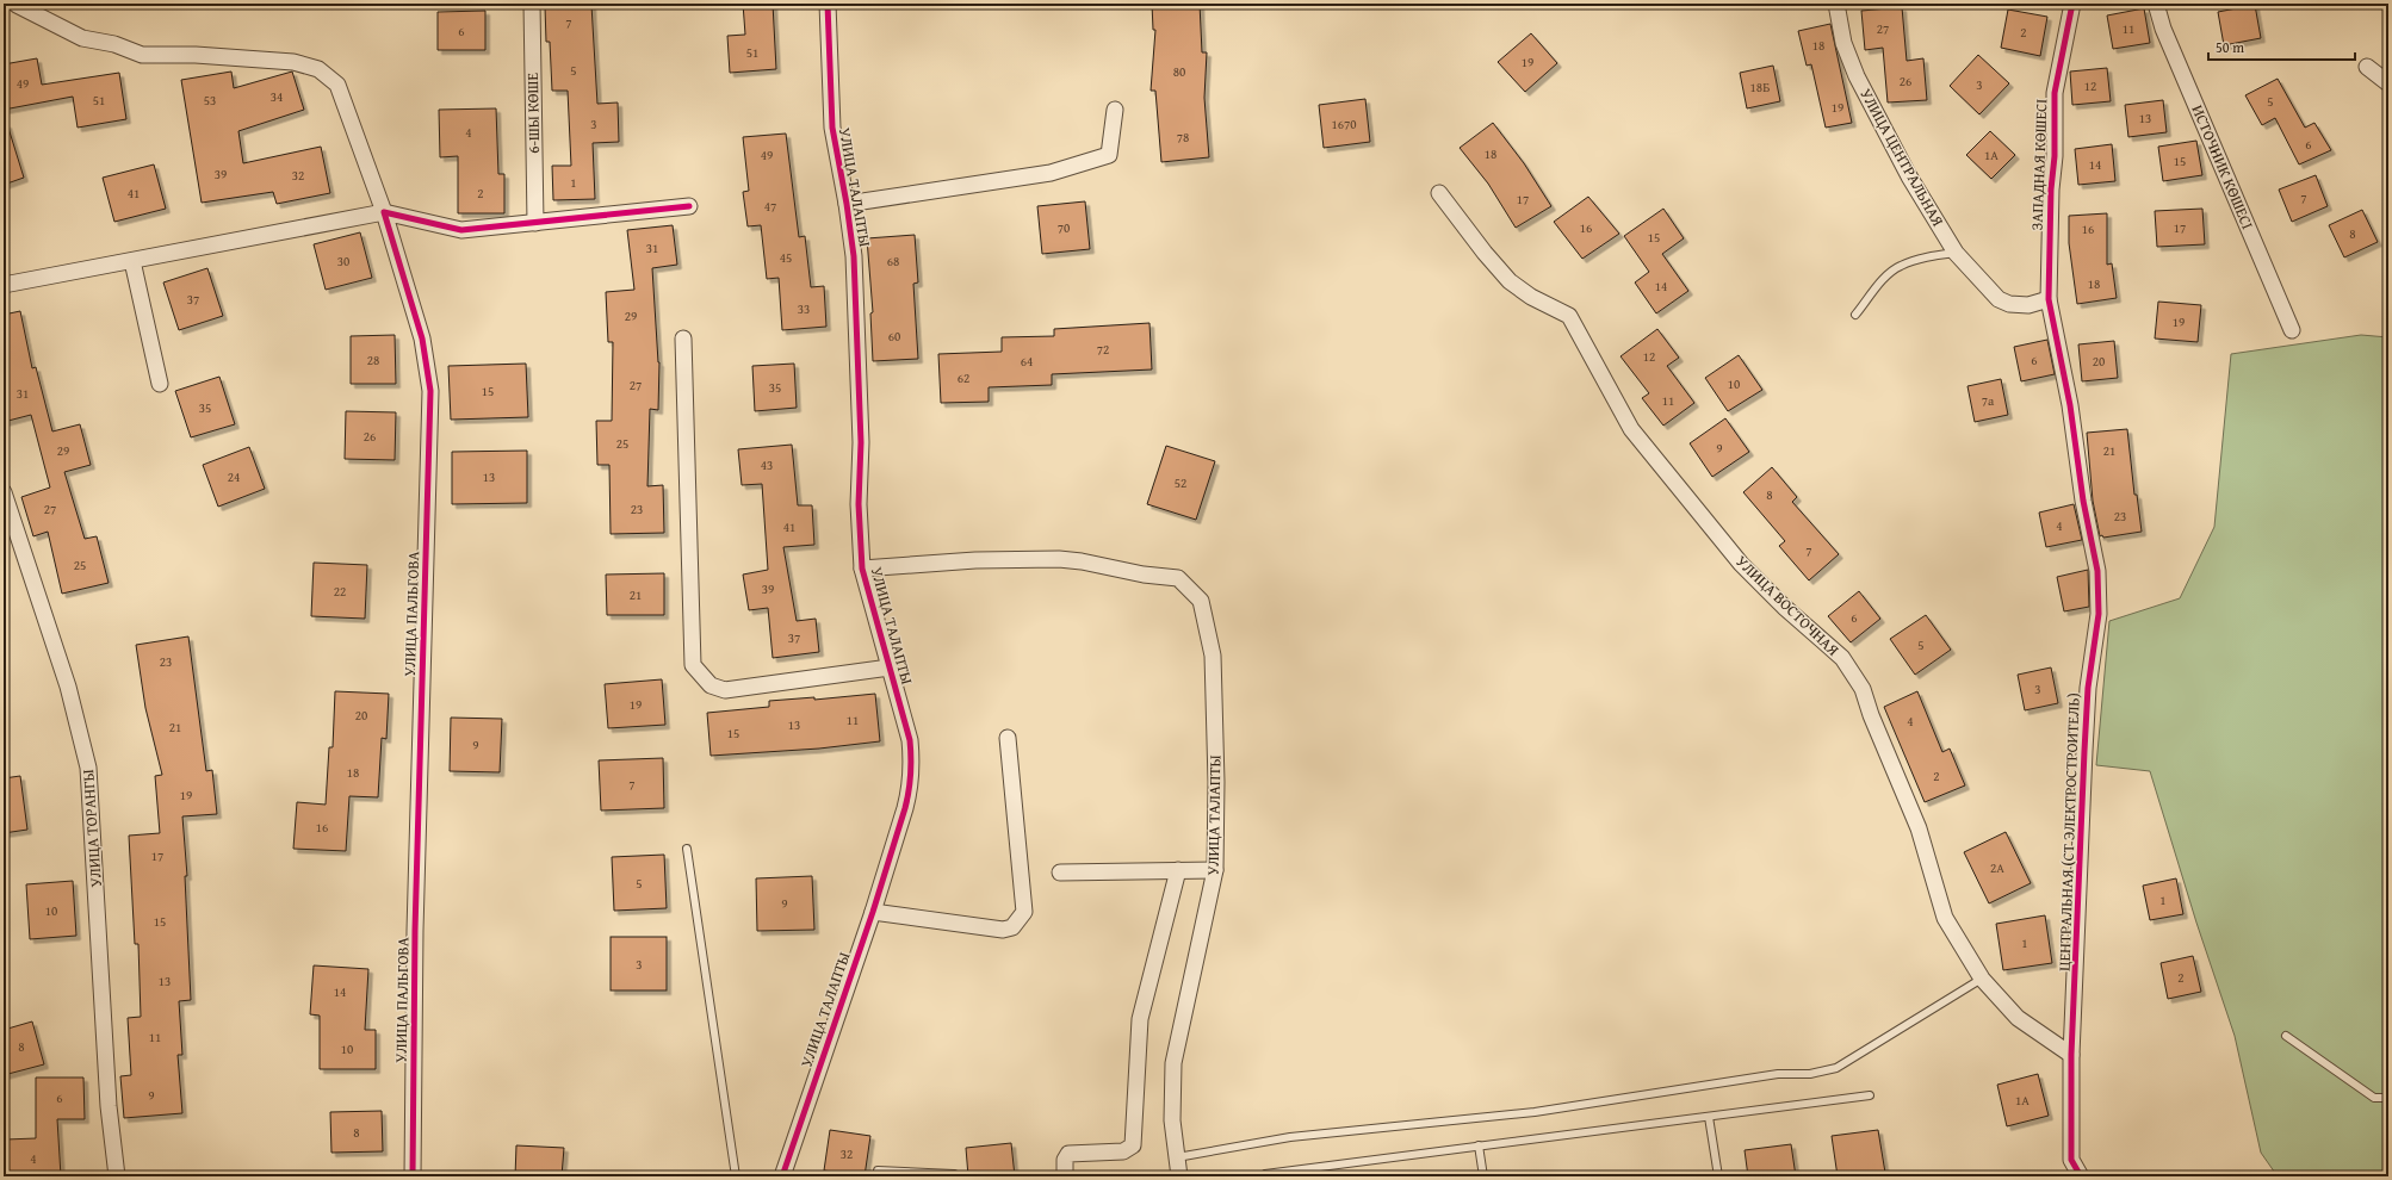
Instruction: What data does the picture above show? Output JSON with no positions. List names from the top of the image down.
{
  "streets": {
    "street": [
      "6-ШЫ КӨШЕ",
      "УЛИЦА ЦЕНТРАЛЬНАЯ",
      "ЗАПАДНАЯ КӨШЕСІ",
      "ИСТОЧНИК КӨШЕСІ",
      "УЛИЦА ТАЛАПТЫ",
      "УЛИЦА ВОСТОЧНАЯ",
      "УЛИЦА ПАЛЬГОВА",
      "УЛИЦА ТОРАНГЫ",
      "ЦЕНТРАЛЬНАЯ (СТ ЭЛЕКТРОСТРОИТЕЛЬ)"
    ]
  },
  "crossings": [
    ["УЛИЦА ЦЕНТРАЛЬНАЯ", "ЗАПАДНАЯ КӨШЕСІ"],
    ["УЛИЦА ЦЕНТРАЛЬНАЯ", "ЦЕНТРАЛЬНАЯ (СТ ЭЛЕКТРОСТРОИТЕЛЬ)"],
    ["ЗАПАДНАЯ КӨШЕСІ", "ЦЕНТРАЛЬНАЯ (СТ ЭЛЕКТРОСТРОИТЕЛЬ)"],
    ["УЛИЦА ВОСТОЧНАЯ", "ЦЕНТРАЛЬНАЯ (СТ ЭЛЕКТРОСТРОИТЕЛЬ)"]
  ],
  "house_numbers": [
    "7",
    "27",
    "11",
    "6",
    "2",
    "18",
    "51",
    "19",
    "5",
    "80",
    "26",
    "49",
    "3",
    "12",
    "18Б",
    "34",
    "51",
    "53",
    "5",
    "19",
    "13",
    "3",
    "1670",
    "4",
    "78",
    "6",
    "18",
    "49",
    "1А",
    "15",
    "14",
    "39",
    "32",
    "1",
    "41",
    "2",
    "7",
    "17",
    "47",
    "70",
    "16",
    "17",
    "16",
    "8",
    "15",
    "31",
    "45",
    "30",
    "68",
    "18",
    "14",
    "37",
    "33",
    "29",
    "19",
    "60",
    "72",
    "12",
    "28",
    "6",
    "64",
    "20",
    "62",
    "10",
    "27",
    "35",
    "15",
    "31",
    "11",
    "7а",
    "35",
    "26",
    "25",
    "9",
    "29",
    "21",
    "43",
    "24",
    "13",
    "52",
    "8",
    "27",
    "23",
    "23",
    "4",
    "41",
    "7",
    "25",
    "39",
    "22",
    "21",
    "6",
    "37",
    "5",
    "23",
    "3",
    "19",
    "20",
    "11",
    "4",
    "13",
    "21",
    "15",
    "9",
    "18",
    "2",
    "7",
    "19",
    "16",
    "17",
    "2А",
    "5",
    "1",
    "9",
    "10",
    "15",
    "1",
    "3",
    "2",
    "13",
    "14",
    "11",
    "8",
    "10",
    "9",
    "6",
    "1А",
    "8",
    "32",
    "4"
  ],
  "scale_bar": "50 m"
}
